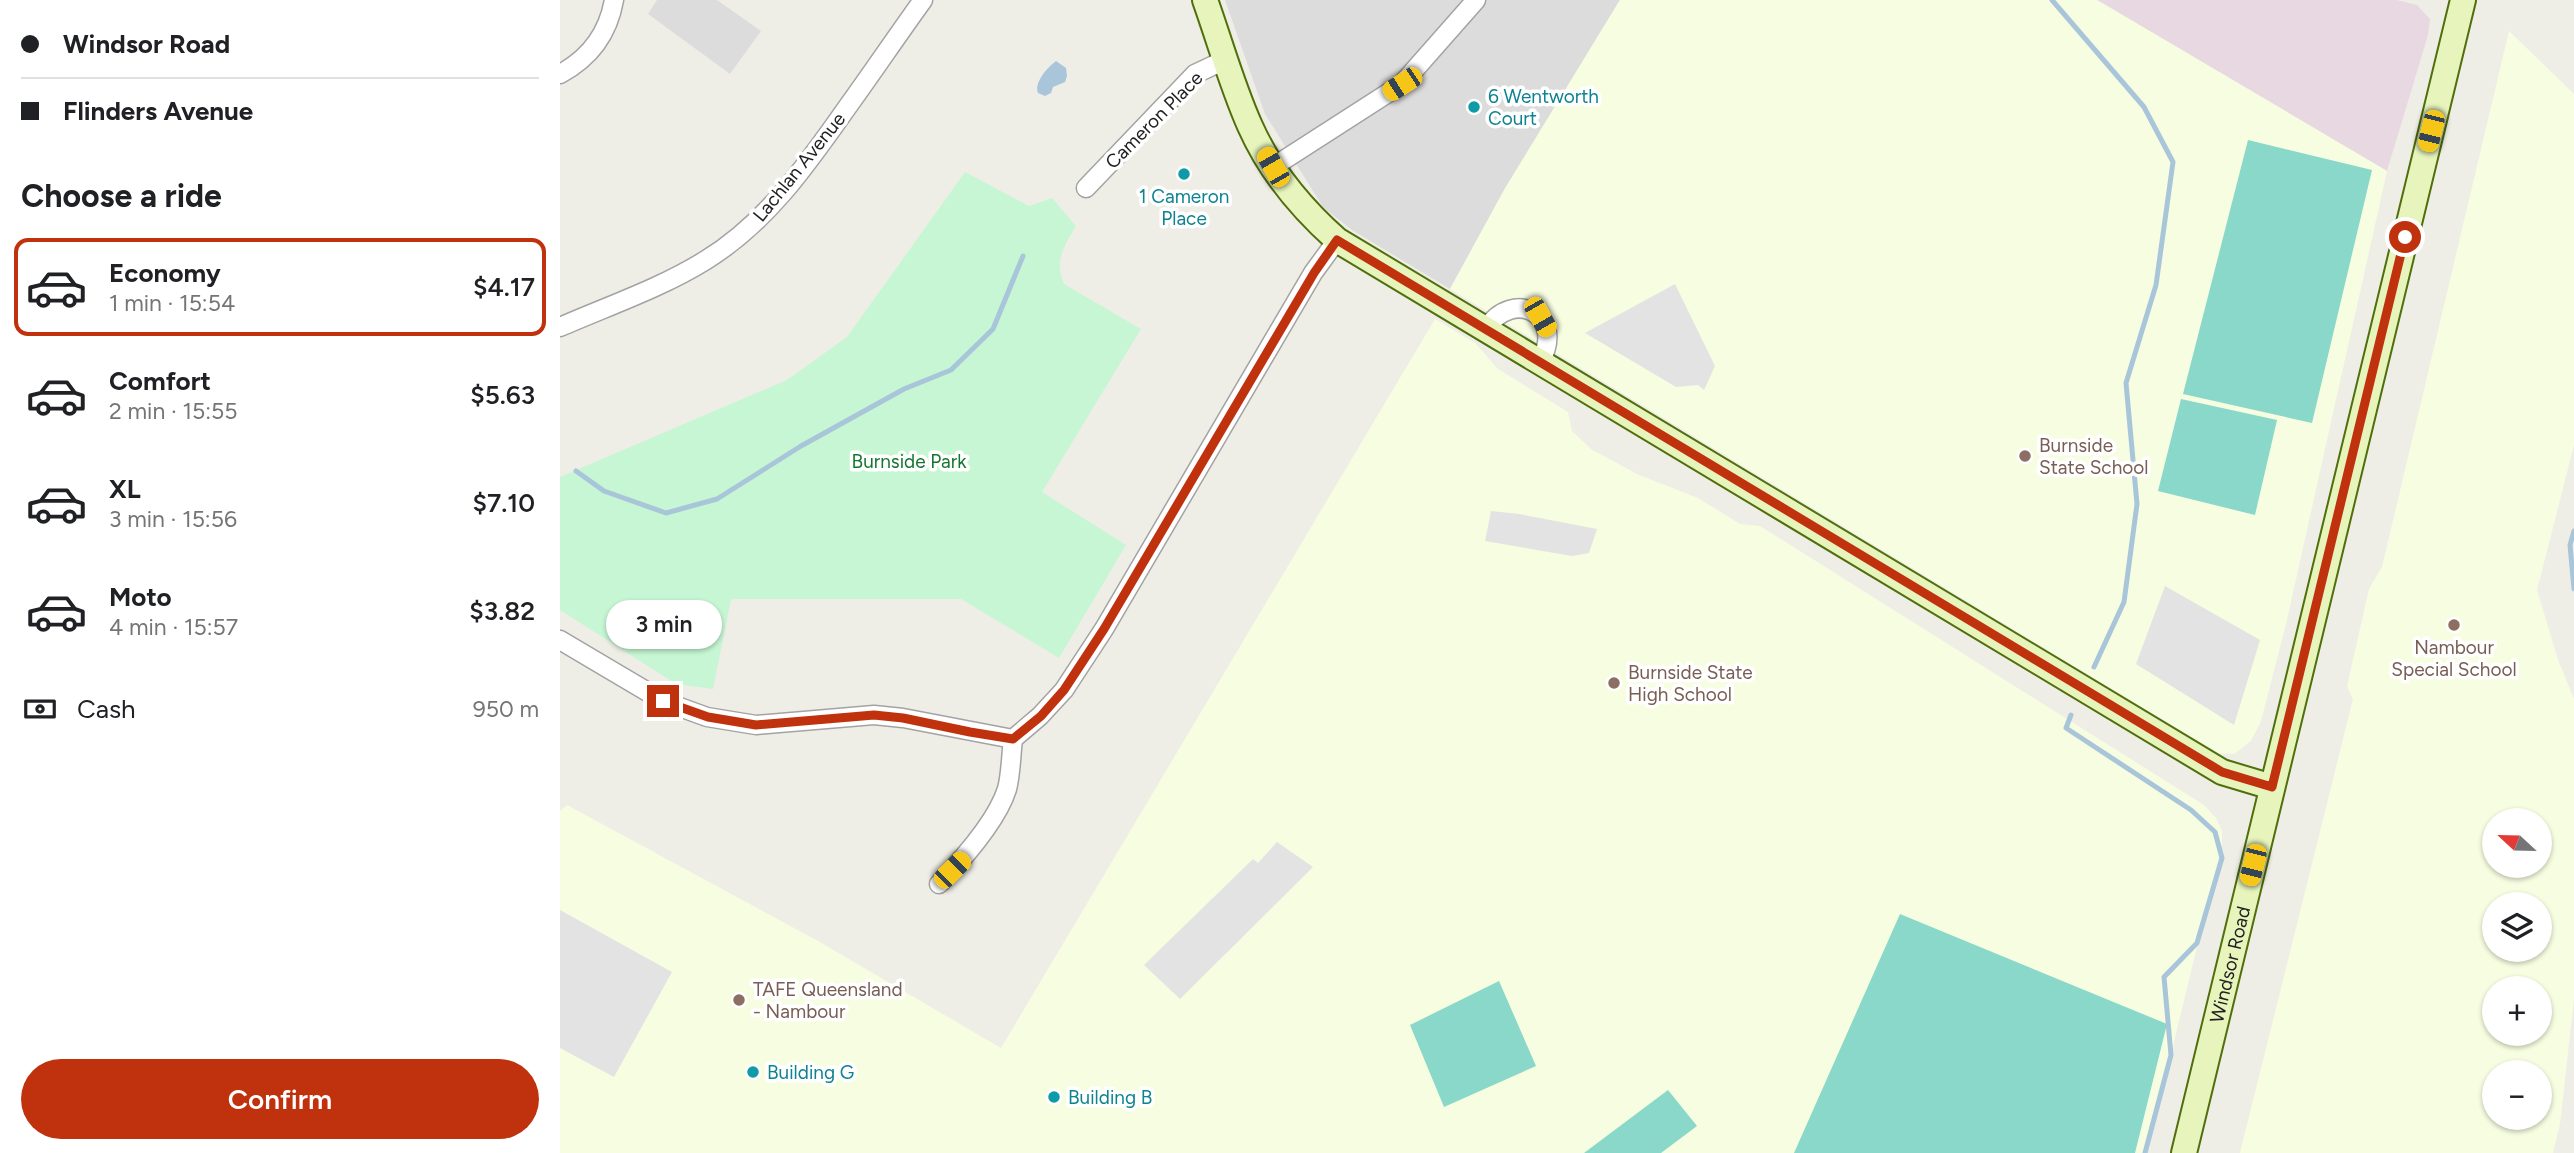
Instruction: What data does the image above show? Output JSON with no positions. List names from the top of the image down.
{
  "streets": {
    "street": ["Cameron Place", "Lachlan Avenue", "Windsor Road"]
  },
  "parks": ["Burnside Park"],
  "places": [
    "6 Wentworth Court",
    "1 Cameron Place",
    "Burnside State School",
    "Nambour Special School",
    "Burnside State High School",
    "TAFE Queensland - Nambour",
    "Building G",
    "Building B"
  ],
  "north": "left",
  "page": {
    "banner": ["Windsor Road", "Flinders Avenue"],
    "heading": "Choose a ride",
    "list": [
      {
        "name": "Economy",
        "note": "1 min · 15:54",
        "value": "$4.17"
      },
      {
        "name": "Comfort",
        "note": "2 min · 15:55",
        "value": "$5.63"
      },
      {
        "name": "XL",
        "note": "3 min · 15:56",
        "value": "$7.10"
      },
      {
        "name": "Moto",
        "note": "4 min · 15:57",
        "value": "$3.82"
      }
    ],
    "bubble": "3 min",
    "pay": ["Cash", "950 m"],
    "map_buttons": ["+", "−"],
    "buttons": "Confirm"
  }
}
